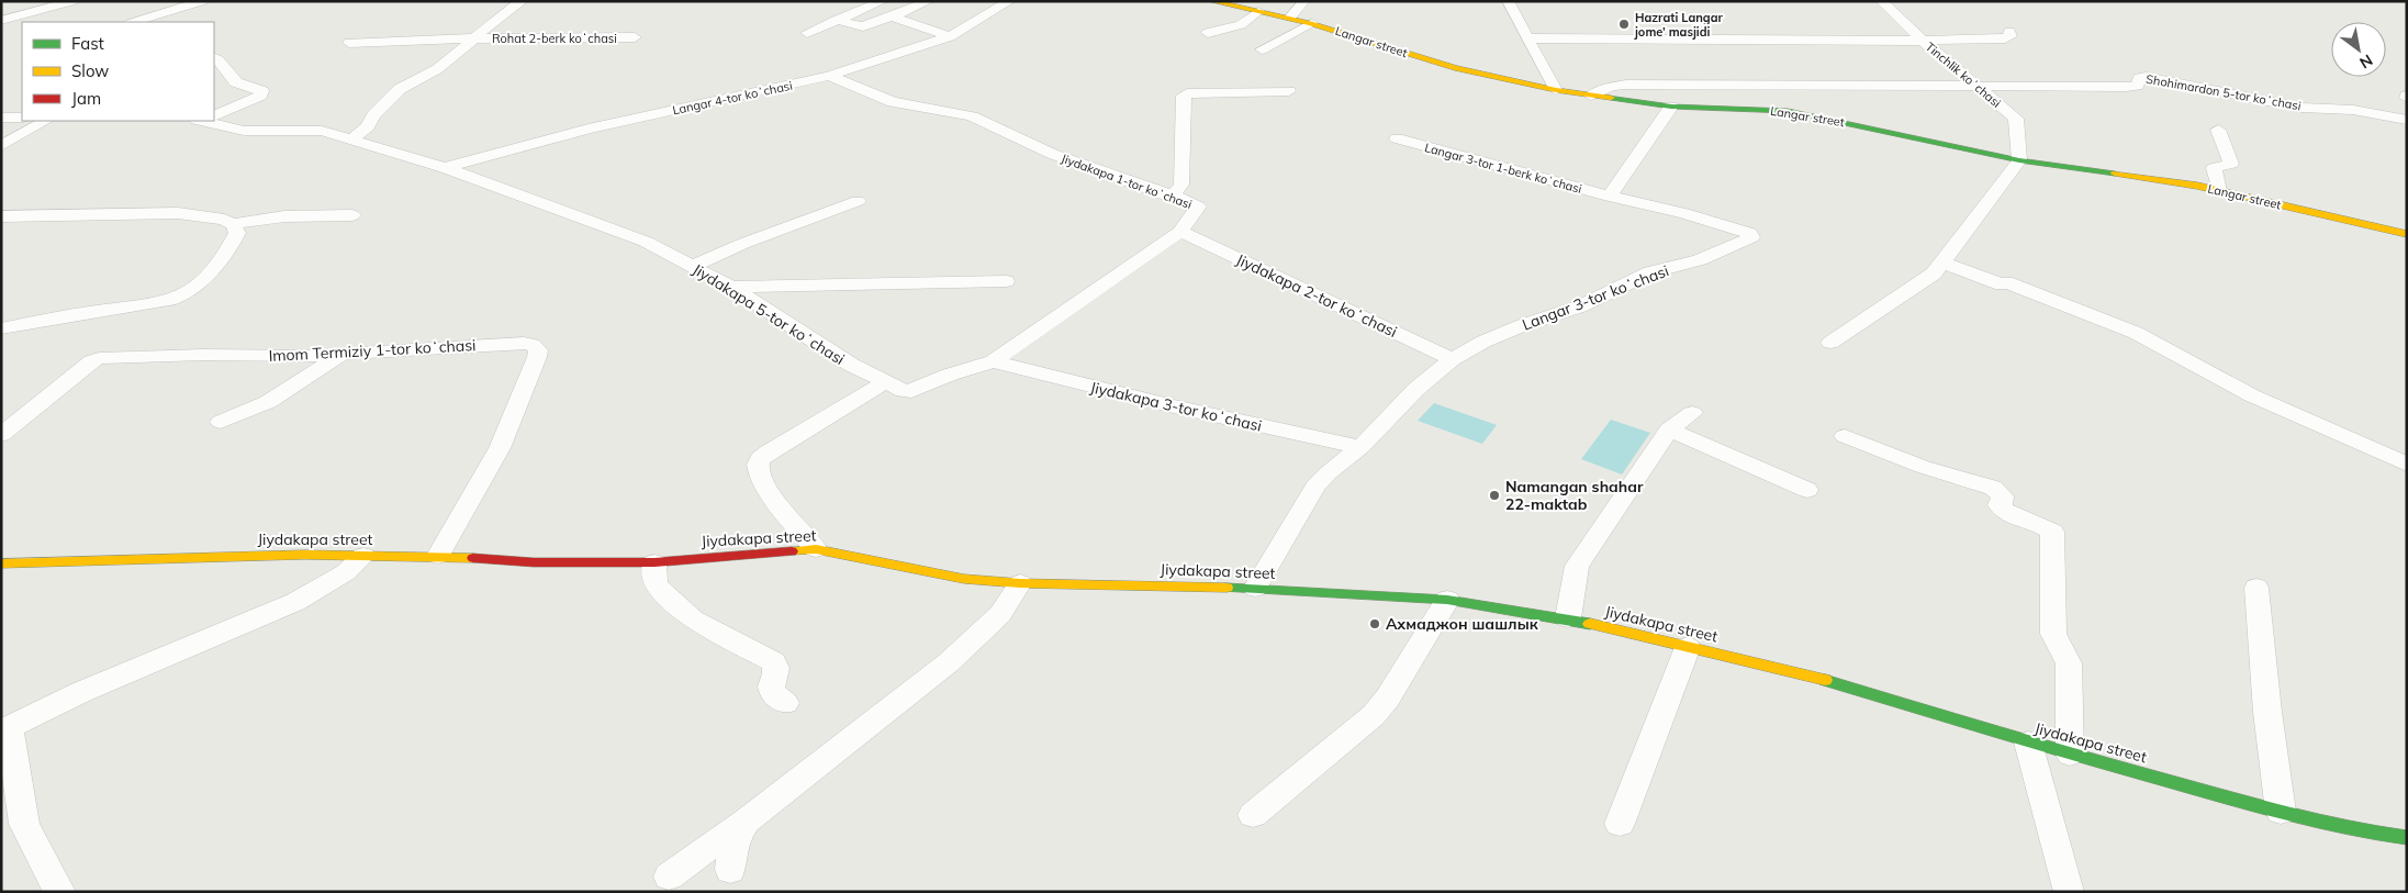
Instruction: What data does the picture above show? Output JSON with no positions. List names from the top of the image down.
{
  "streets": {
    "street": [
      "Rohat 2-berk koʻchasi",
      "Langar street",
      "Tinchlik koʻchasi",
      "Shohimardon 5-tor koʻchasi",
      "Langar 4-tor koʻchasi",
      "Langar 3-tor 1-berk koʻchasi",
      "Jiydakapa 1-tor koʻchasi",
      "Jiydakapa 2-tor koʻchasi",
      "Langar 3-tor koʻchasi",
      "Jiydakapa 5-tor koʻchasi",
      "Imom Termiziy 1-tor koʻchasi",
      "Jiydakapa 3-tor koʻchasi",
      "Jiydakapa street"
    ]
  },
  "crossings": [
    ["Langar street", "Tinchlik koʻchasi"],
    ["Langar street", "Shohimardon 5-tor koʻchasi"],
    ["Tinchlik koʻchasi", "Shohimardon 5-tor koʻchasi"],
    ["Langar 4-tor koʻchasi", "Jiydakapa 1-tor koʻchasi"],
    ["Langar 4-tor koʻchasi", "Jiydakapa 5-tor koʻchasi"],
    ["Langar 3-tor 1-berk koʻchasi", "Langar 3-tor koʻchasi"],
    ["Jiydakapa 1-tor koʻchasi", "Jiydakapa 2-tor koʻchasi"],
    ["Jiydakapa 1-tor koʻchasi", "Jiydakapa 5-tor koʻchasi"],
    ["Jiydakapa 1-tor koʻchasi", "Jiydakapa 3-tor koʻchasi"],
    ["Jiydakapa 2-tor koʻchasi", "Langar 3-tor koʻchasi"],
    ["Langar 3-tor koʻchasi", "Jiydakapa 3-tor koʻchasi"],
    ["Langar 3-tor koʻchasi", "Jiydakapa street"],
    ["Imom Termiziy 1-tor koʻchasi", "Jiydakapa street"]
  ],
  "places": ["Hazrati Langar jome’ masjidi", "Namangan shahar 22-maktab", "Ахмаджон шашлык"],
  "legend": ["Fast", "Slow", "Jam"],
  "north": "bottom right"
}
